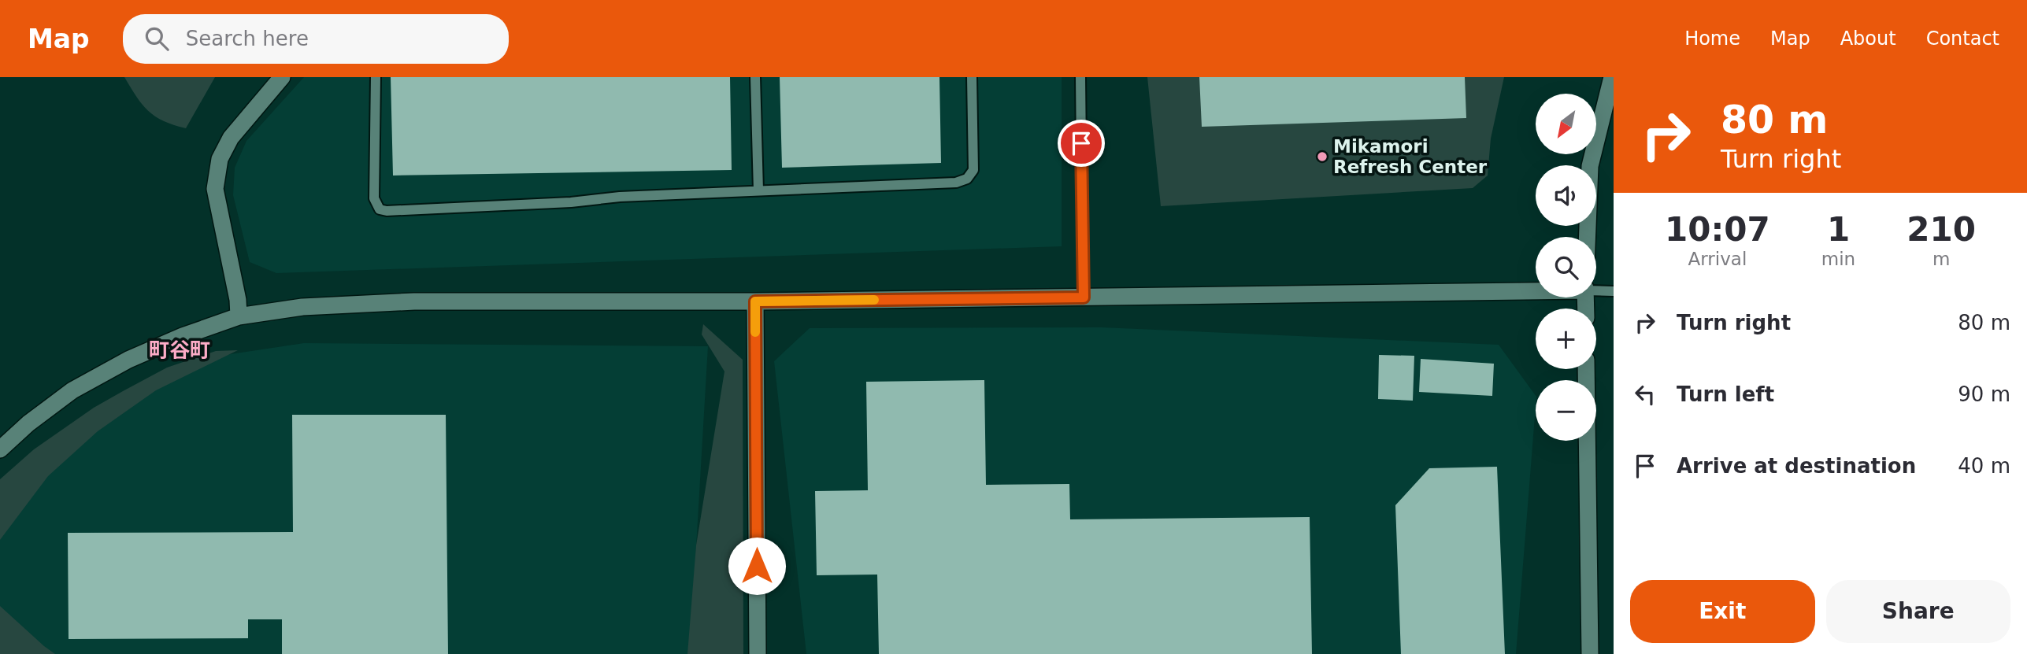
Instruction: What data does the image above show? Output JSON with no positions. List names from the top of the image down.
{
  "districts": ["町谷町"],
  "places": ["Mikamori Refresh Center"],
  "north": "bottom left",
  "page": {
    "header": "Map",
    "search": "Search here",
    "nav": [
      "Home",
      "Map",
      "About",
      "Contact"
    ],
    "turn": ["80 m", "Turn right"],
    "map_buttons": ["+", "−"],
    "eta": [
      "10:07",
      "Arrival",
      "1",
      "min",
      "210",
      "m"
    ],
    "list": [
      {
        "name": "Turn right",
        "value": "80 m"
      },
      {
        "name": "Turn left",
        "value": "90 m"
      },
      {
        "name": "Arrive at destination",
        "value": "40 m"
      }
    ],
    "buttons": ["Exit", "Share"]
  }
}
